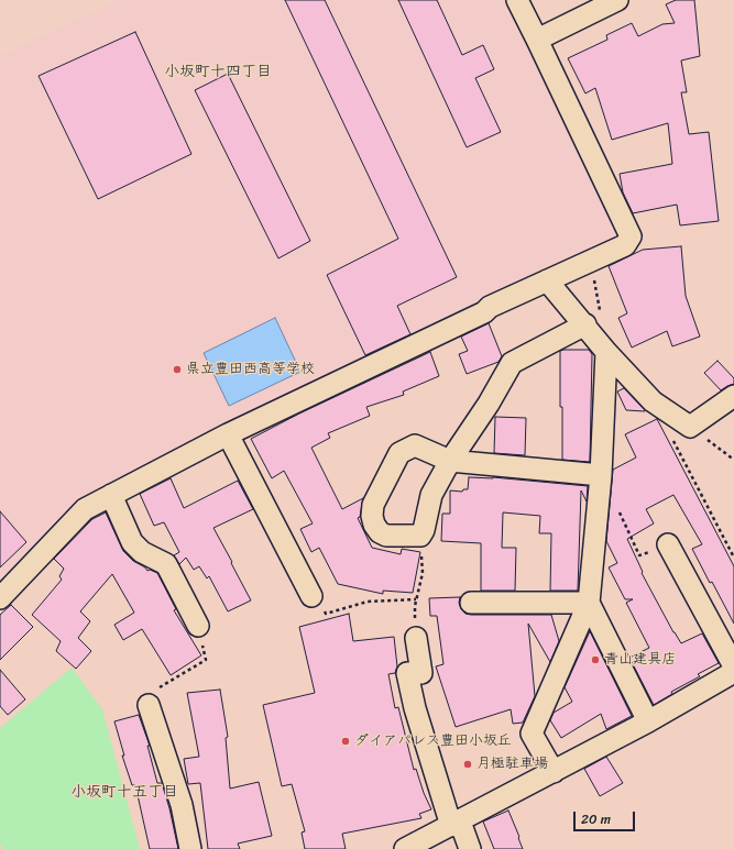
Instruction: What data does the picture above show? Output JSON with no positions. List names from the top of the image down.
{
  "districts": ["小坂町十四丁目", "小坂町十五丁目"],
  "places": [
    "県立豊田西高等学校",
    "青山建具店",
    "ダイアパレス豊田小坂丘",
    "月極駐車場"
  ],
  "scale_bar": "20 m"
}
